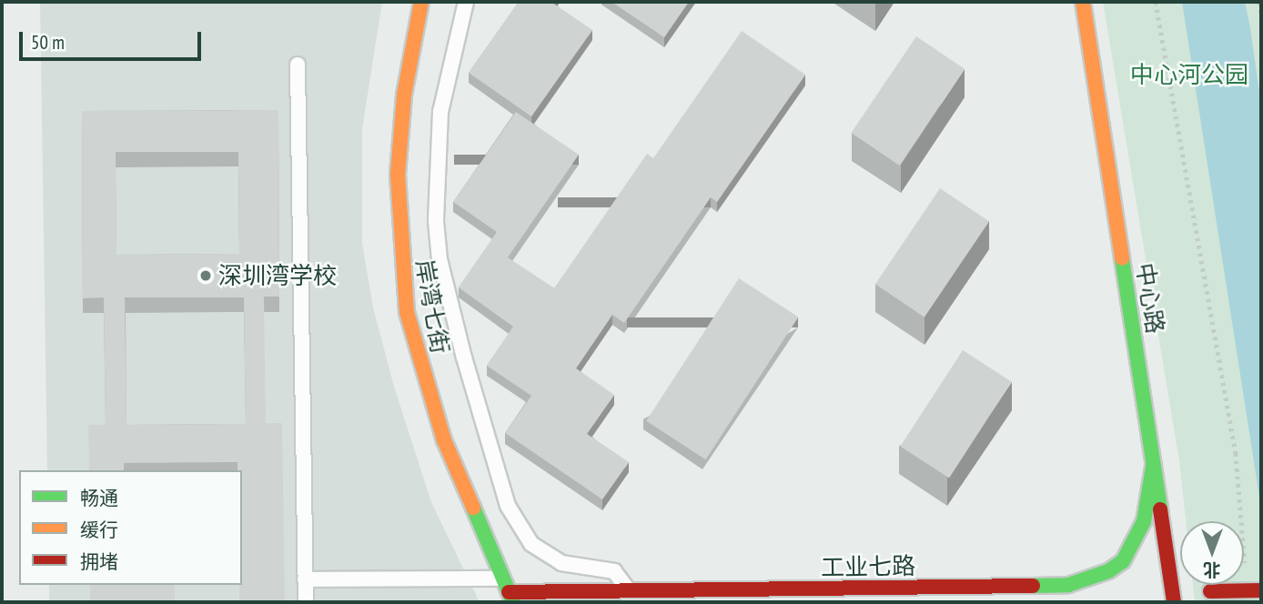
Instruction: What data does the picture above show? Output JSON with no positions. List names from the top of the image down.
{
  "streets": {
    "street": ["中心路", "岸湾七街", "工业七路"]
  },
  "crossings": [
    ["中心路", "工业七路"],
    ["岸湾七街", "工业七路"]
  ],
  "parks": ["中心河公园"],
  "places": ["深圳湾学校"],
  "legend": ["畅通", "缓行", "拥堵"],
  "scale_bar": "50 m",
  "north": "bottom"
}
